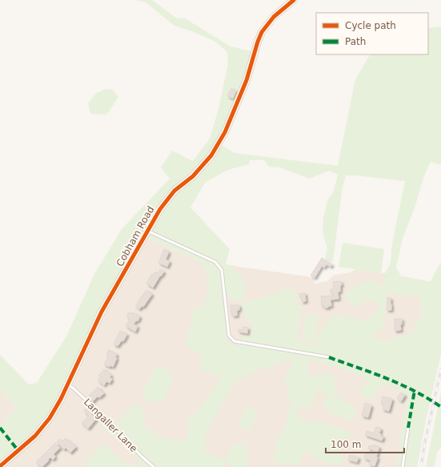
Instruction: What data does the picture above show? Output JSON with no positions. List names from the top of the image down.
{
  "streets": {
    "street": ["Cobham Road"],
    "lane": ["Langaller Lane"]
  },
  "crossings": [
    ["Cobham Road", "Langaller Lane"]
  ],
  "legend": ["Cycle path", "Path"],
  "scale_bar": "100 m"
}
